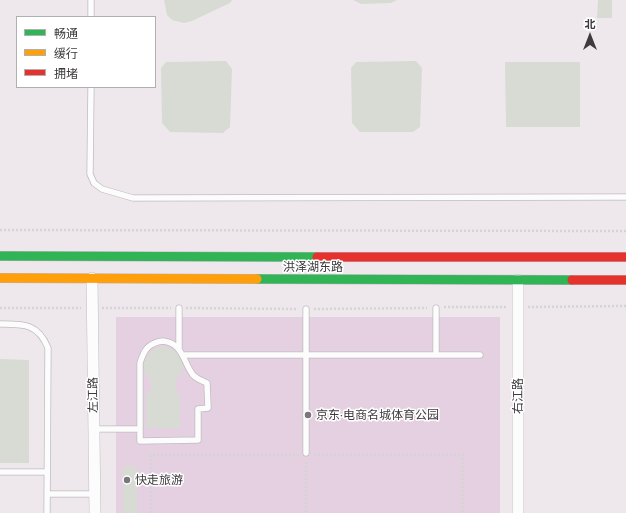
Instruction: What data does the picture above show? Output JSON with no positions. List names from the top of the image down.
{
  "streets": {
    "main road": ["洪泽湖东路"],
    "street": ["左江路", "右江路"]
  },
  "crossings": [
    ["洪泽湖东路", "左江路"],
    ["洪泽湖东路", "右江路"]
  ],
  "places": ["京东·电商名城体育公园", "快走旅游"],
  "legend": ["畅通", "缓行", "拥堵"],
  "north": "top"
}
